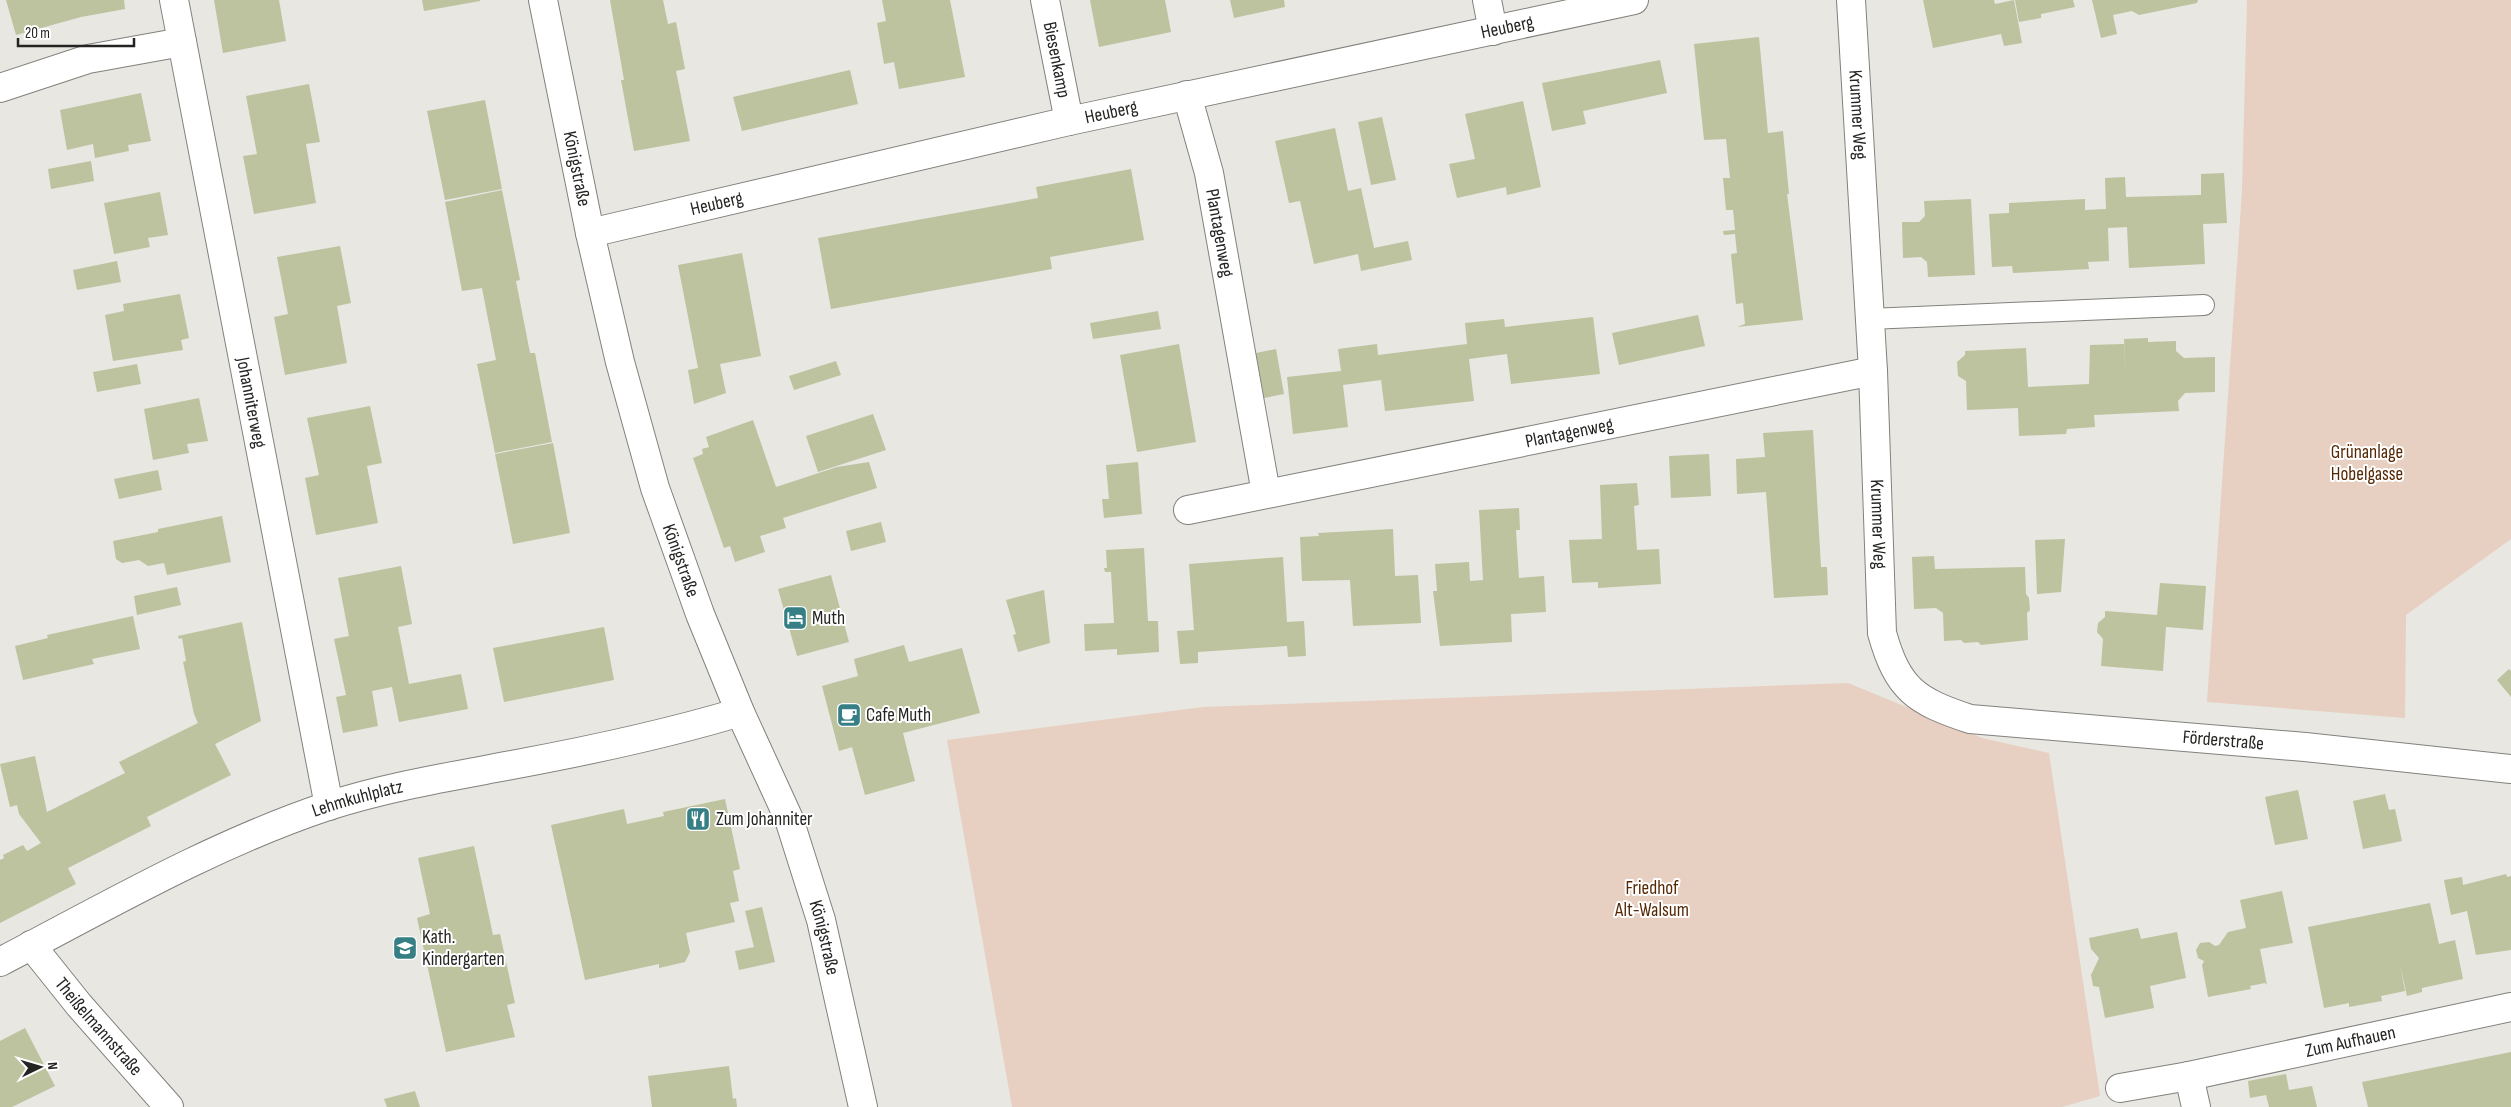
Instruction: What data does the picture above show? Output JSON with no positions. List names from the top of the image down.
{
  "streets": {
    "street": [
      "Heuberg",
      "Biesenkamp",
      "Krummer Weg",
      "Königstraße",
      "Plantagenweg",
      "Johanniterweg",
      "Förderstraße",
      "Lehmkuhlplatz",
      "Theißelmannstraße",
      "Zum Aufhauen"
    ]
  },
  "crossings": [
    ["Heuberg", "Biesenkamp"],
    ["Heuberg", "Königstraße"],
    ["Heuberg", "Plantagenweg"],
    ["Krummer Weg", "Plantagenweg"],
    ["Krummer Weg", "Förderstraße"],
    ["Königstraße", "Lehmkuhlplatz"],
    ["Johanniterweg", "Lehmkuhlplatz"],
    ["Lehmkuhlplatz", "Theißelmannstraße"]
  ],
  "parks": ["Grünanlage Hobelgasse", "Friedhof Alt-Walsum"],
  "places": {
    "hotel": ["Muth"],
    "cafe": ["Cafe Muth"],
    "restaurant": ["Zum Johanniter"],
    "school or university": ["Kath. Kindergarten"]
  },
  "scale_bar": "20 m",
  "north": "right"
}
